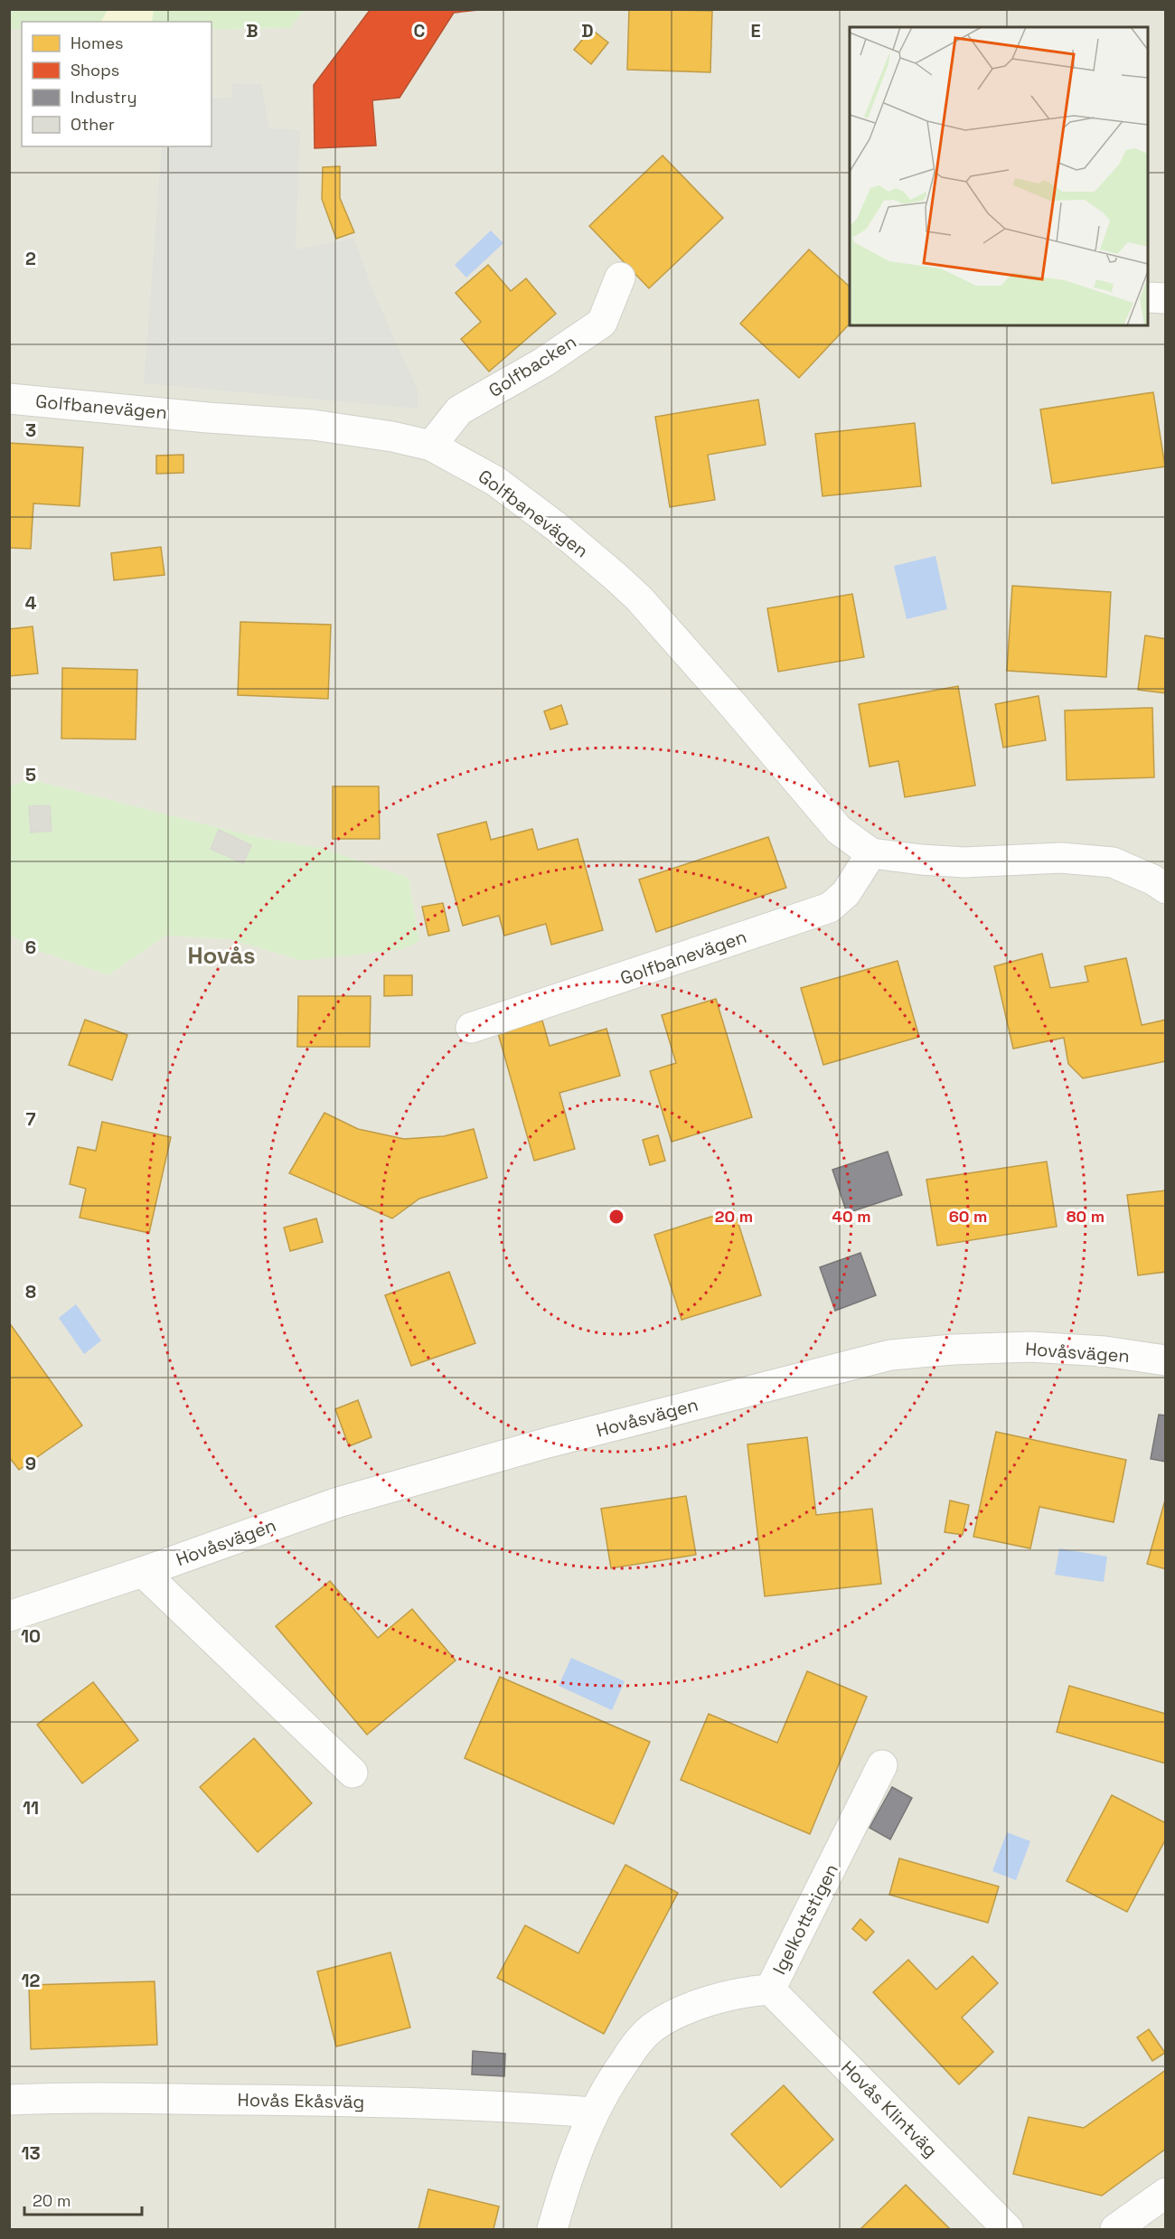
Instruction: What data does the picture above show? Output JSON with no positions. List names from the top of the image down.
{
  "streets": {
    "street": [
      "Golfbacken",
      "Golfbanevägen",
      "Hovåsvägen",
      "Igelkottstigen",
      "Hovås Ekåsväg",
      "Hovås Klintväg"
    ]
  },
  "crossings": [
    ["Golfbacken", "Golfbanevägen"],
    ["Igelkottstigen", "Hovås Ekåsväg"],
    ["Igelkottstigen", "Hovås Klintväg"]
  ],
  "districts": ["Hovås"],
  "legend": [
    "Homes",
    "Shops",
    "Industry",
    "Other"
  ],
  "scale_bar": "20 m",
  "grid": {
    "columns": [
      "B",
      "C",
      "D",
      "E"
    ],
    "rows": [
      "2",
      "3",
      "4",
      "5",
      "6",
      "7",
      "8",
      "9",
      "10",
      "11",
      "12",
      "13"
    ]
  },
  "rings": [
    "20 m",
    "40 m",
    "60 m",
    "80 m"
  ]
}
